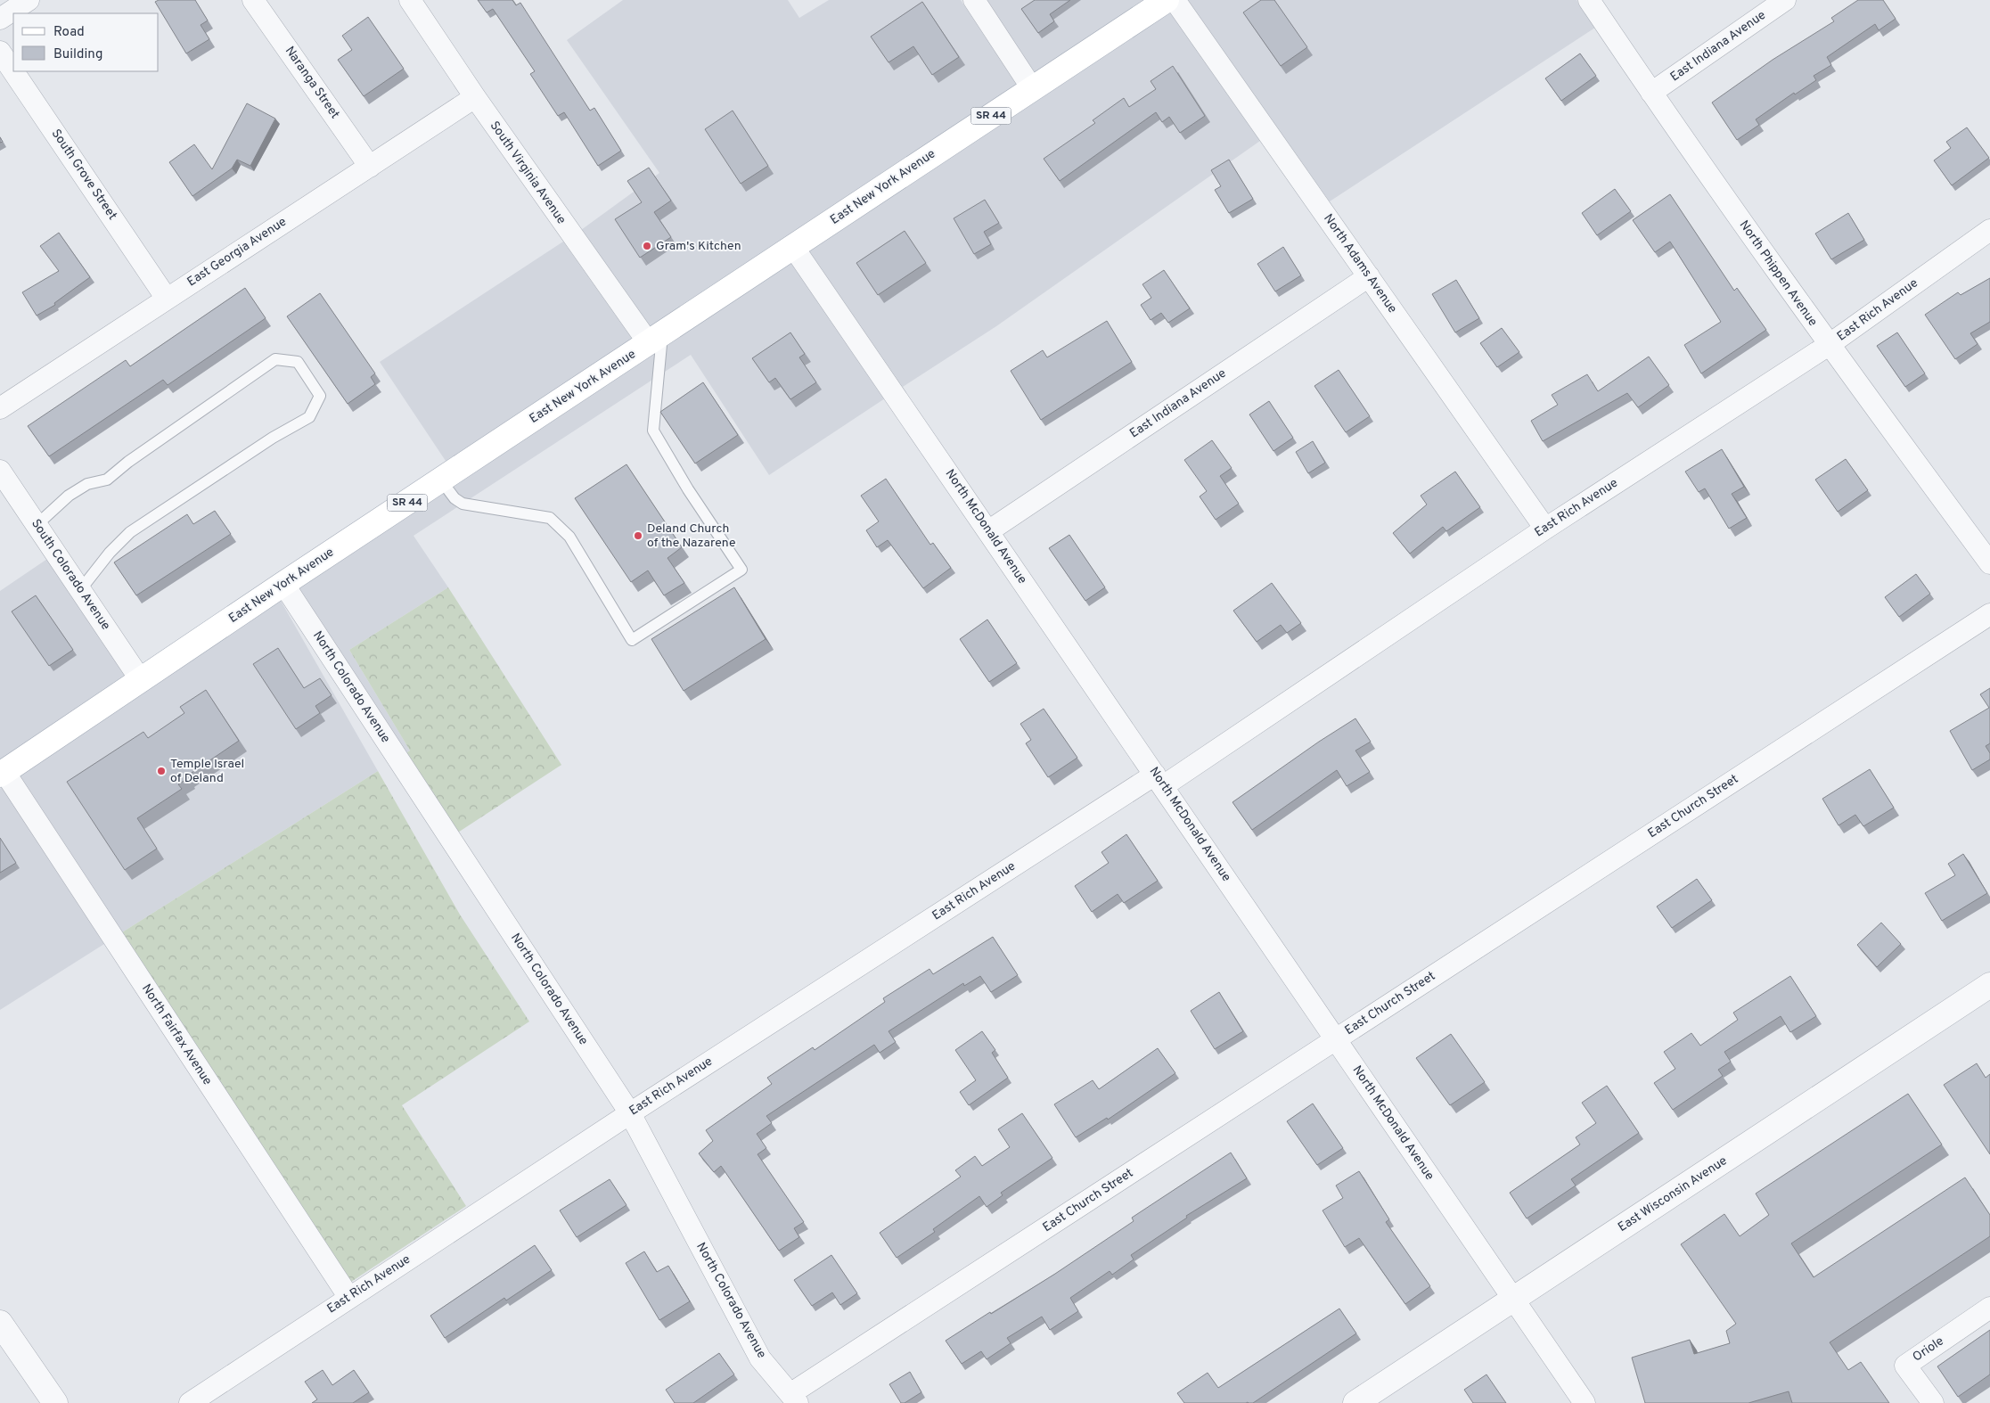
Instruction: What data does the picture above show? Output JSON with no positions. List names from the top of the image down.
{
  "streets": {
    "main road": ["SR 44", "East New York Avenue"],
    "street": [
      "East Indiana Avenue",
      "Naranga Street",
      "South Virginia Avenue",
      "South Grove Street",
      "East Georgia Avenue",
      "North Adams Avenue",
      "North Phippen Avenue",
      "East Rich Avenue",
      "North McDonald Avenue",
      "South Colorado Avenue",
      "North Colorado Avenue",
      "East Church Street",
      "North Fairfax Avenue",
      "East Wisconsin Avenue",
      "Oriole"
    ]
  },
  "crossings": [
    ["East Indiana Avenue", "North Adams Avenue"],
    ["East Indiana Avenue", "North Phippen Avenue"],
    ["East Indiana Avenue", "North McDonald Avenue"],
    ["Naranga Street", "East Georgia Avenue"],
    ["South Virginia Avenue", "East New York Avenue"],
    ["South Virginia Avenue", "East Georgia Avenue"],
    ["South Grove Street", "East Georgia Avenue"],
    ["East New York Avenue", "North McDonald Avenue"],
    ["East New York Avenue", "South Colorado Avenue"],
    ["East New York Avenue", "North Colorado Avenue"],
    ["East New York Avenue", "North Fairfax Avenue"],
    ["North Adams Avenue", "East Rich Avenue"],
    ["North Phippen Avenue", "East Rich Avenue"],
    ["East Rich Avenue", "North McDonald Avenue"],
    ["East Rich Avenue", "North Colorado Avenue"],
    ["East Rich Avenue", "North Fairfax Avenue"],
    ["North McDonald Avenue", "East Church Street"],
    ["North McDonald Avenue", "East Wisconsin Avenue"],
    ["North Colorado Avenue", "East Church Street"]
  ],
  "places": ["Gram's Kitchen", "Deland Church of the Nazarene", "Temple Israel of Deland"],
  "legend": ["Road", "Building"]
}
